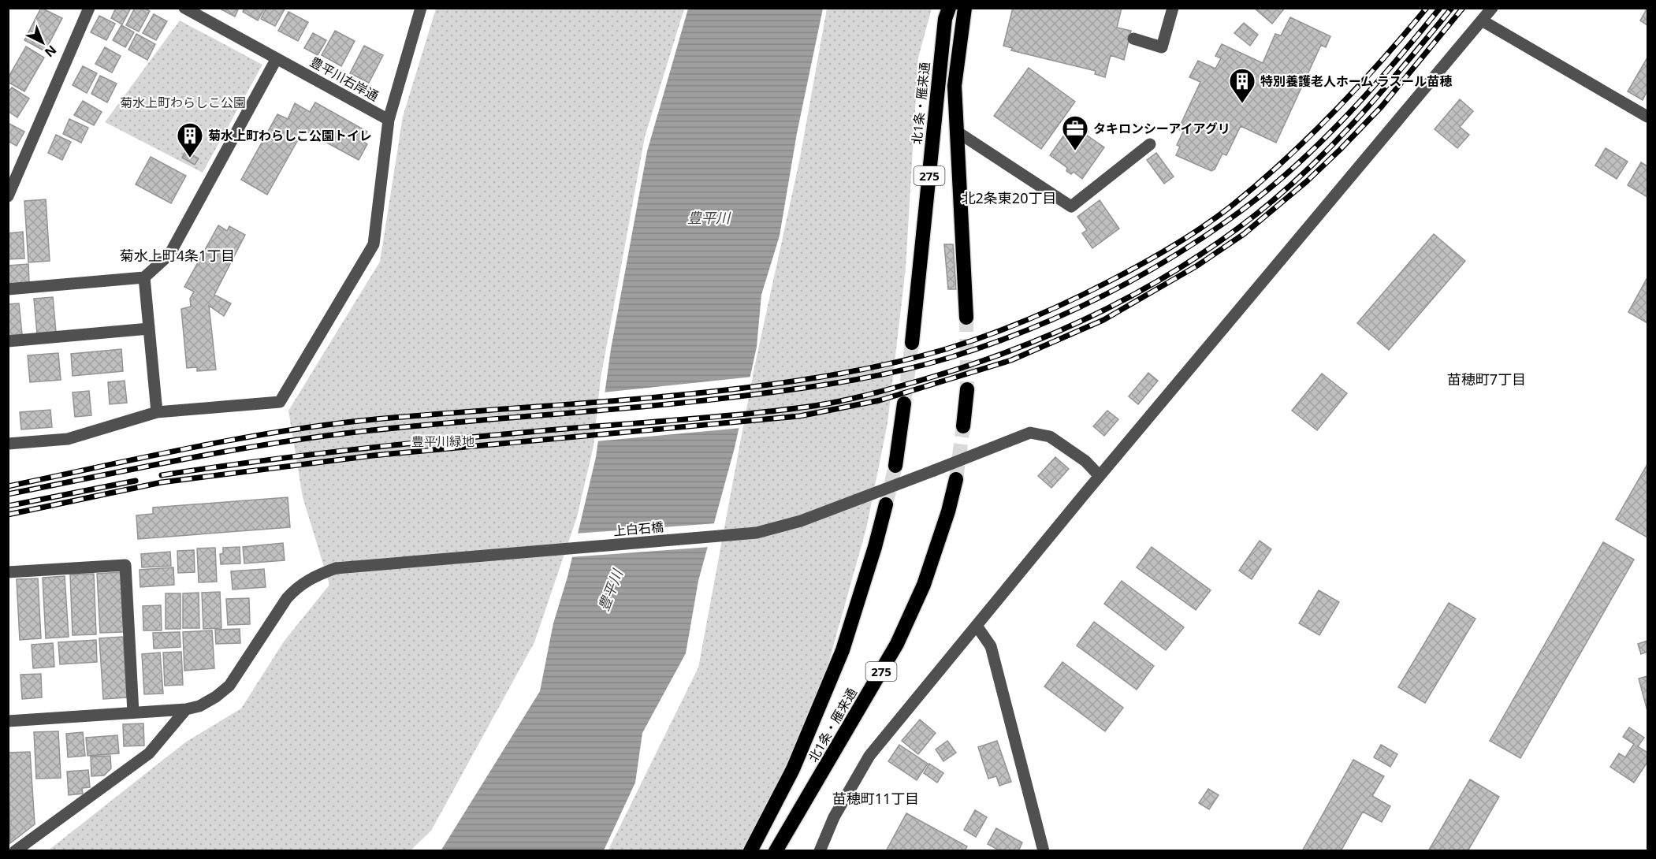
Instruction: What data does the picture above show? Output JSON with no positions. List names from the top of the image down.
{
  "streets": {
    "highway": ["北1条・雁来通", "275"],
    "street": ["豊平川右岸通", "上白石橋"]
  },
  "districts": [
    "北2条東20丁目",
    "菊水上町4条1丁目",
    "苗穂町7丁目",
    "苗穂町11丁目"
  ],
  "water": ["豊平川"],
  "parks": ["菊水上町わらしこ公園", "豊平川緑地"],
  "places": {
    "building": ["特別養護老人ホーム ラスール苗穂", "菊水上町わらしこ公園トイレ"],
    "office": ["タキロンシーアイアグリ"]
  },
  "north": "bottom right"
}
